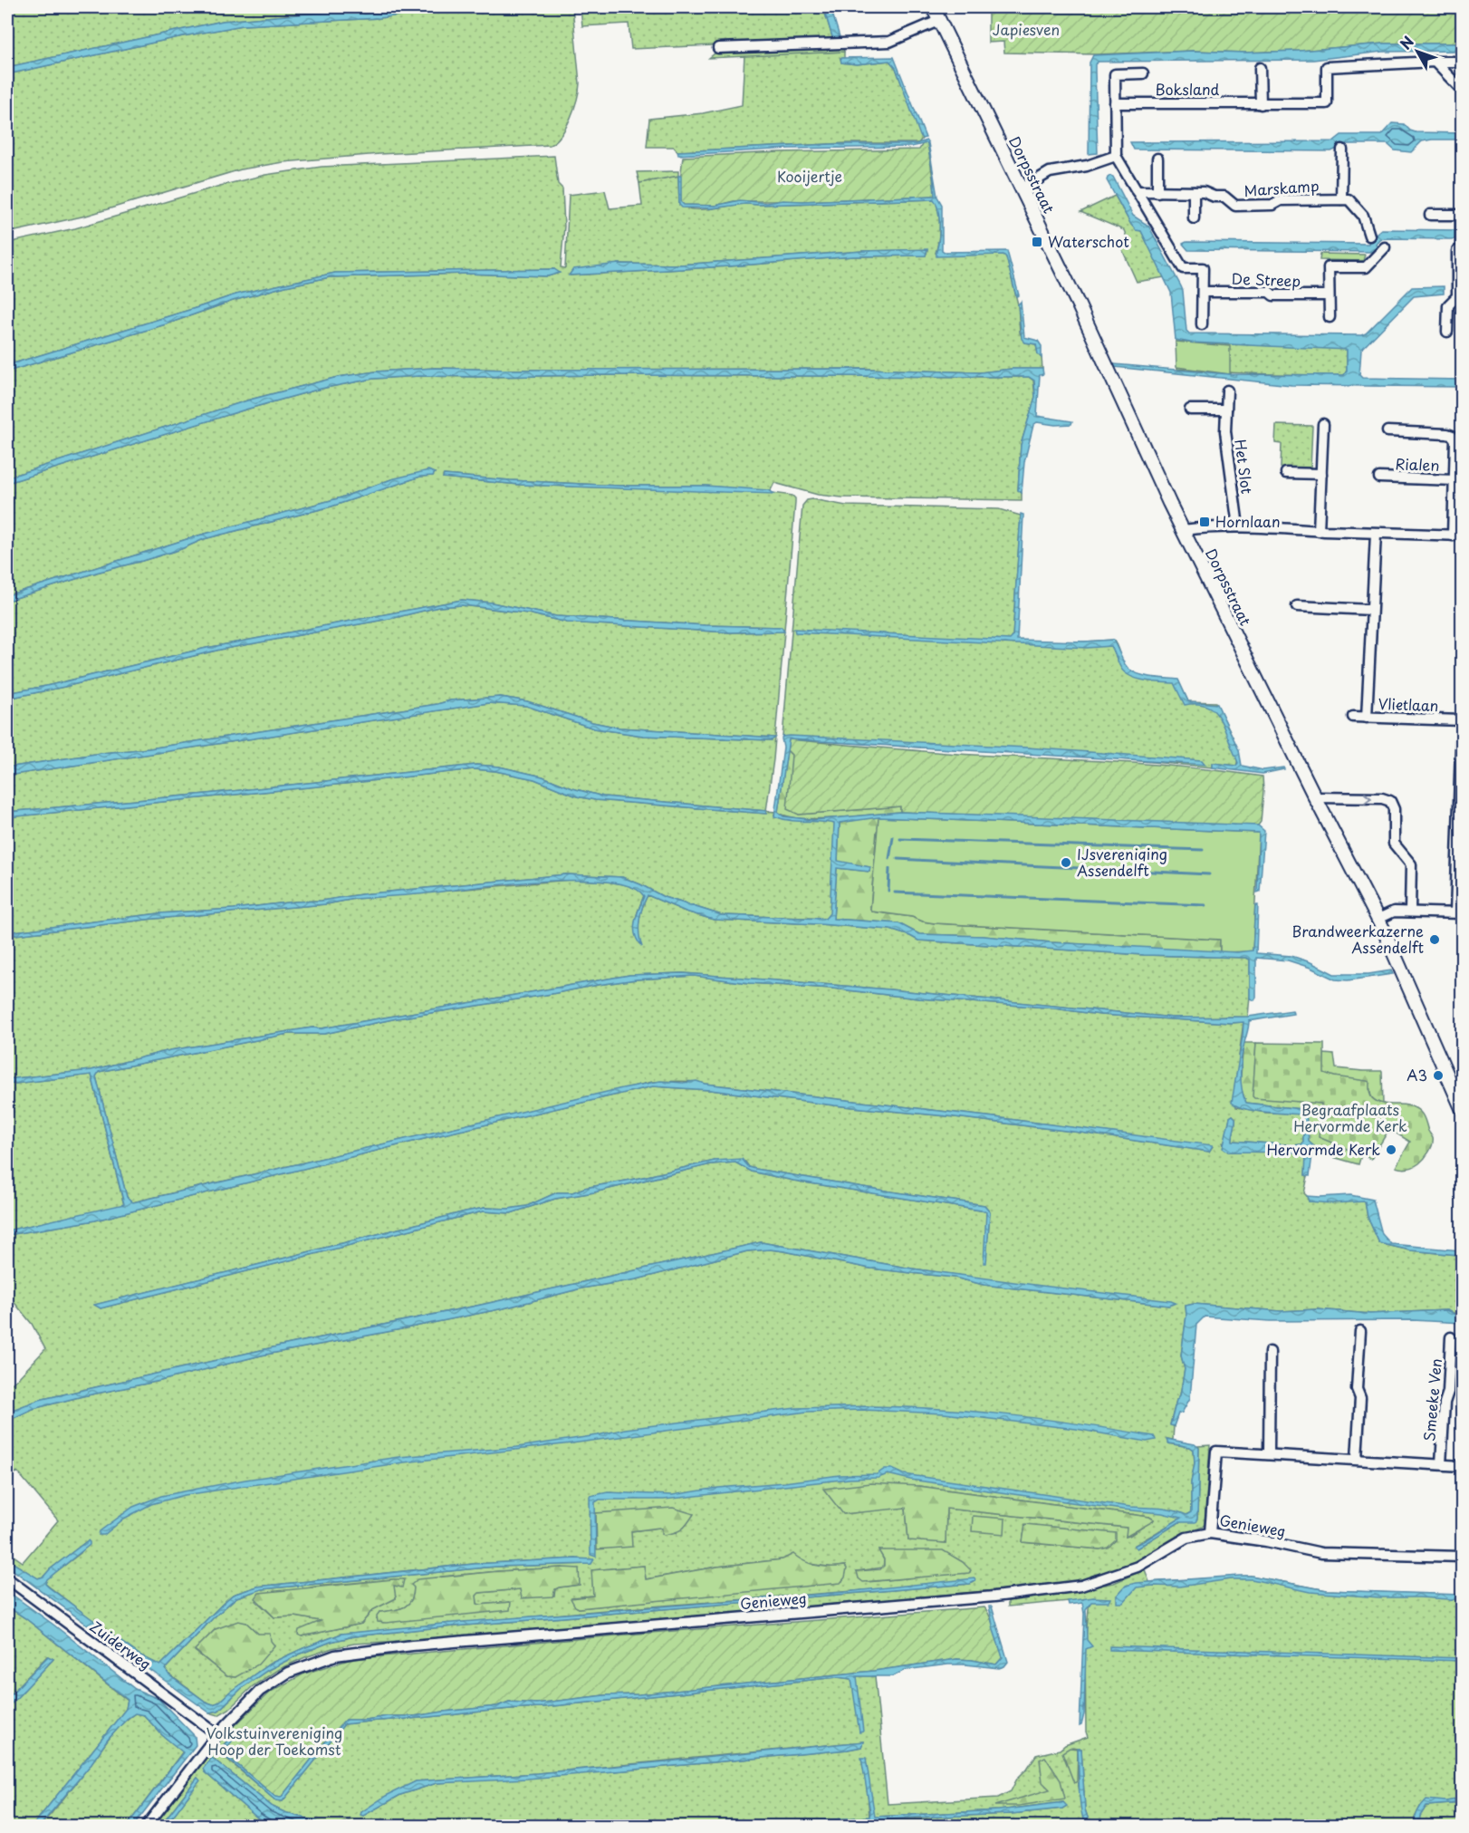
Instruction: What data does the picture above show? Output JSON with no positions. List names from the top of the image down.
{
  "streets": {
    "street": [
      "Boksland",
      "Dorpsstraat",
      "Marskamp",
      "De Streep",
      "Rialen",
      "Het Slot",
      "Vlietlaan",
      "Smeeke Ven",
      "Genieweg",
      "Zuiderweg"
    ]
  },
  "crossings": [
    ["Smeeke Ven", "Genieweg"],
    ["Genieweg", "Zuiderweg"]
  ],
  "parks": [
    "Japiesven",
    "Kooijertje",
    "Begraafplaats Hervormde Kerk",
    "Volkstuinvereniging Hoop der Toekomst"
  ],
  "places": {
    "transit": ["Waterschot", "Hornlaan"],
    "other": [
      "IJsvereniging Assendelft",
      "Brandweerkazerne Assendelft",
      "A3",
      "Hervormde Kerk"
    ]
  },
  "north": "top left"
}
